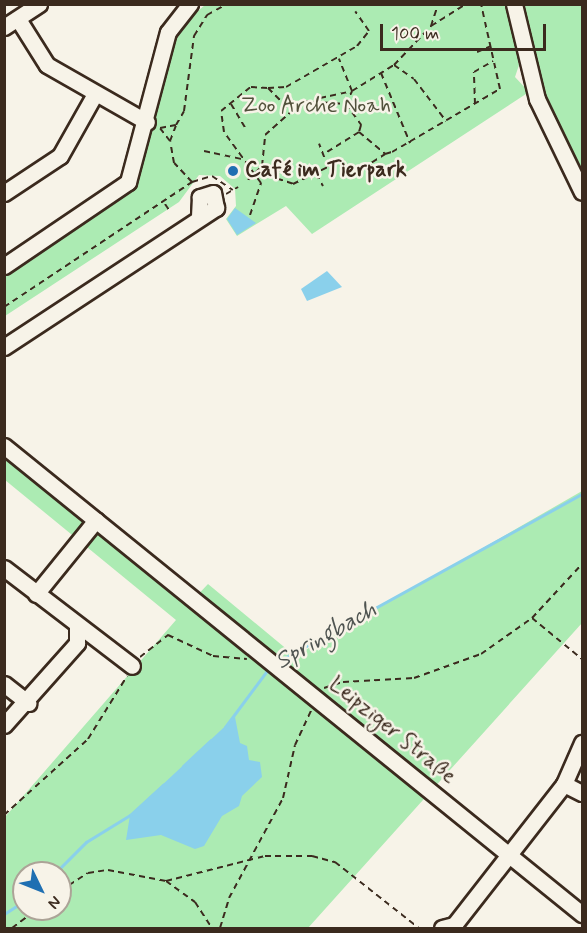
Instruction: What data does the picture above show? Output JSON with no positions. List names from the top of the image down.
{
  "streets": {
    "street": ["Leipziger Straße"]
  },
  "water": ["Springbach"],
  "parks": ["Zoo Arche Noah"],
  "places": ["Café im Tierpark"],
  "scale_bar": "100 m",
  "north": "bottom right"
}
